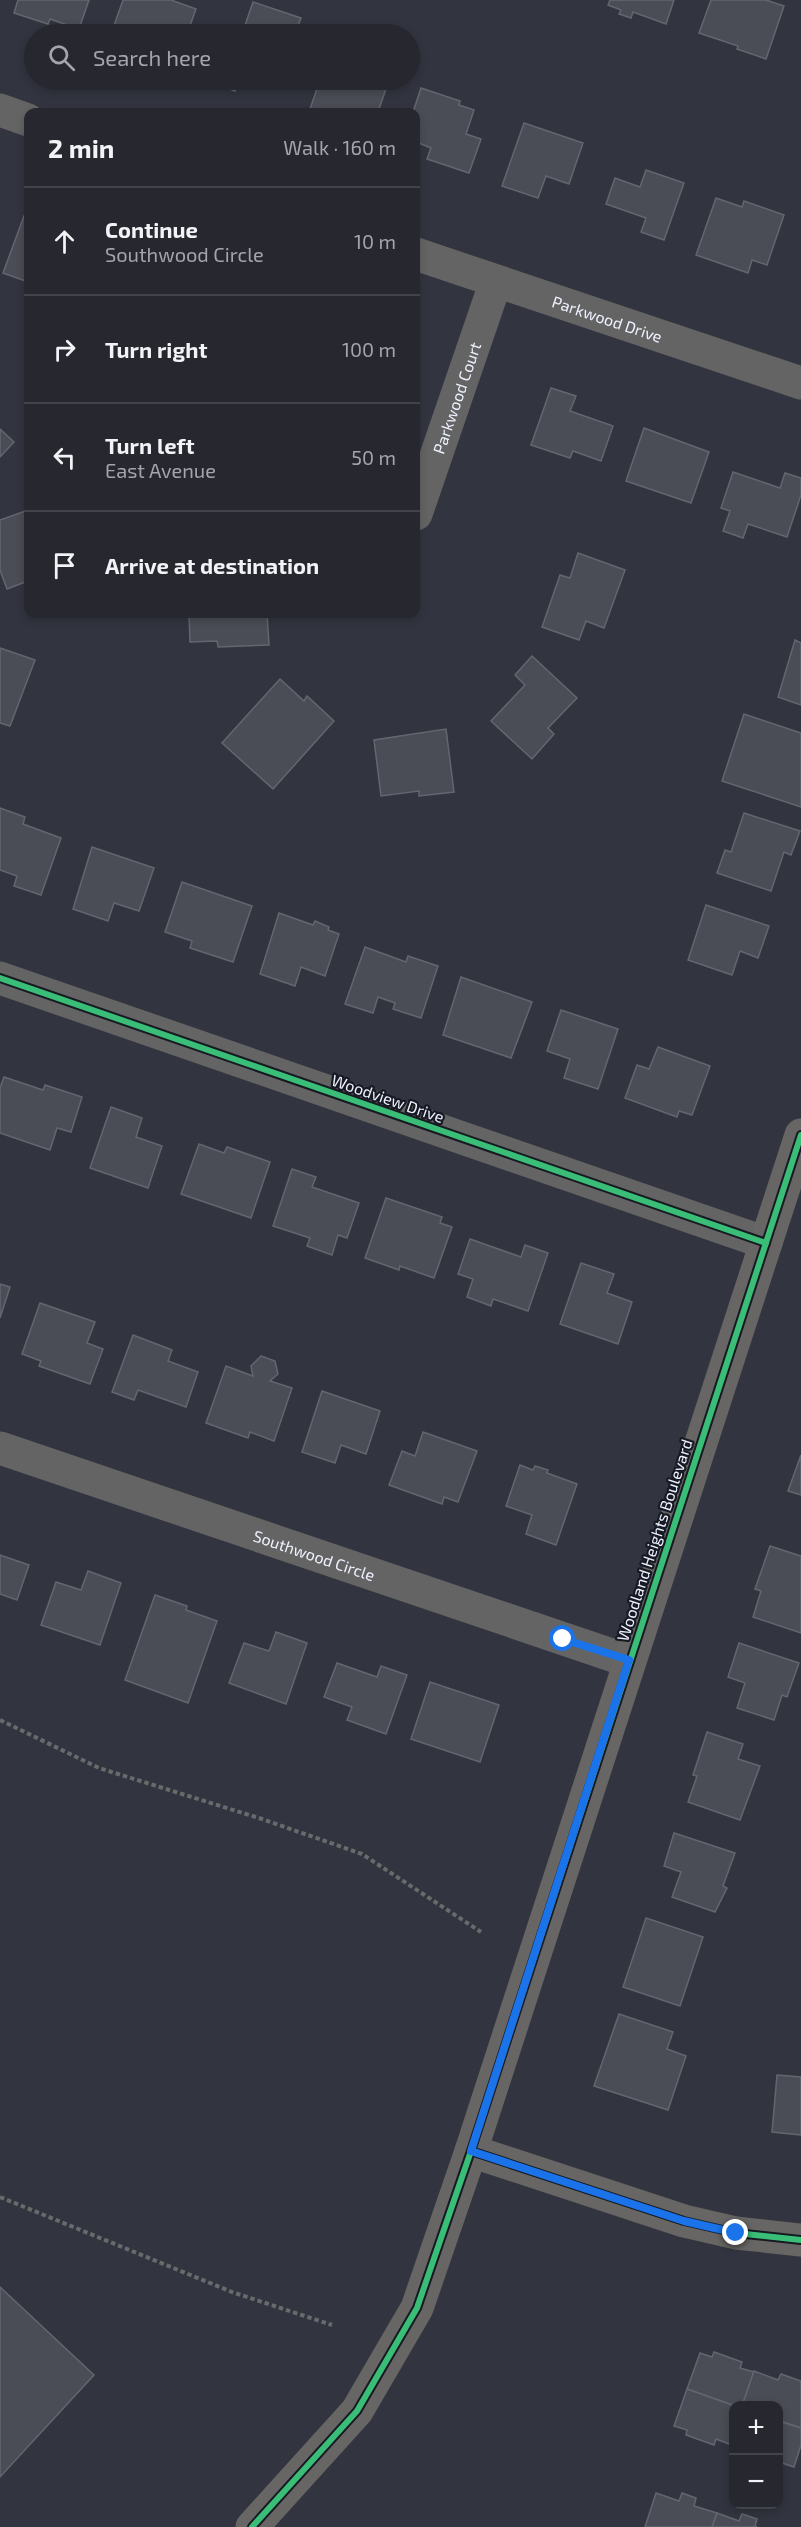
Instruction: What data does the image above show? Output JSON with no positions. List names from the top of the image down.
{
  "streets": {
    "street": [
      "Parkwood Drive",
      "Parkwood Court",
      "Woodview Drive",
      "Woodland Heights Boulevard",
      "Southwood Circle"
    ]
  },
  "crossings": [
    ["Parkwood Drive", "Parkwood Court"],
    ["Woodview Drive", "Woodland Heights Boulevard"],
    ["Woodland Heights Boulevard", "Southwood Circle"]
  ],
  "page": {
    "search": "Search here",
    "heading": ["2 min", "Walk · 160 m"],
    "list": [
      ["Continue", "Southwood Circle", "10 m"],
      ["Turn right", "100 m"],
      ["Turn left", "East Avenue", "50 m"],
      "Arrive at destination"
    ],
    "map_buttons": ["+", "−"]
  }
}
